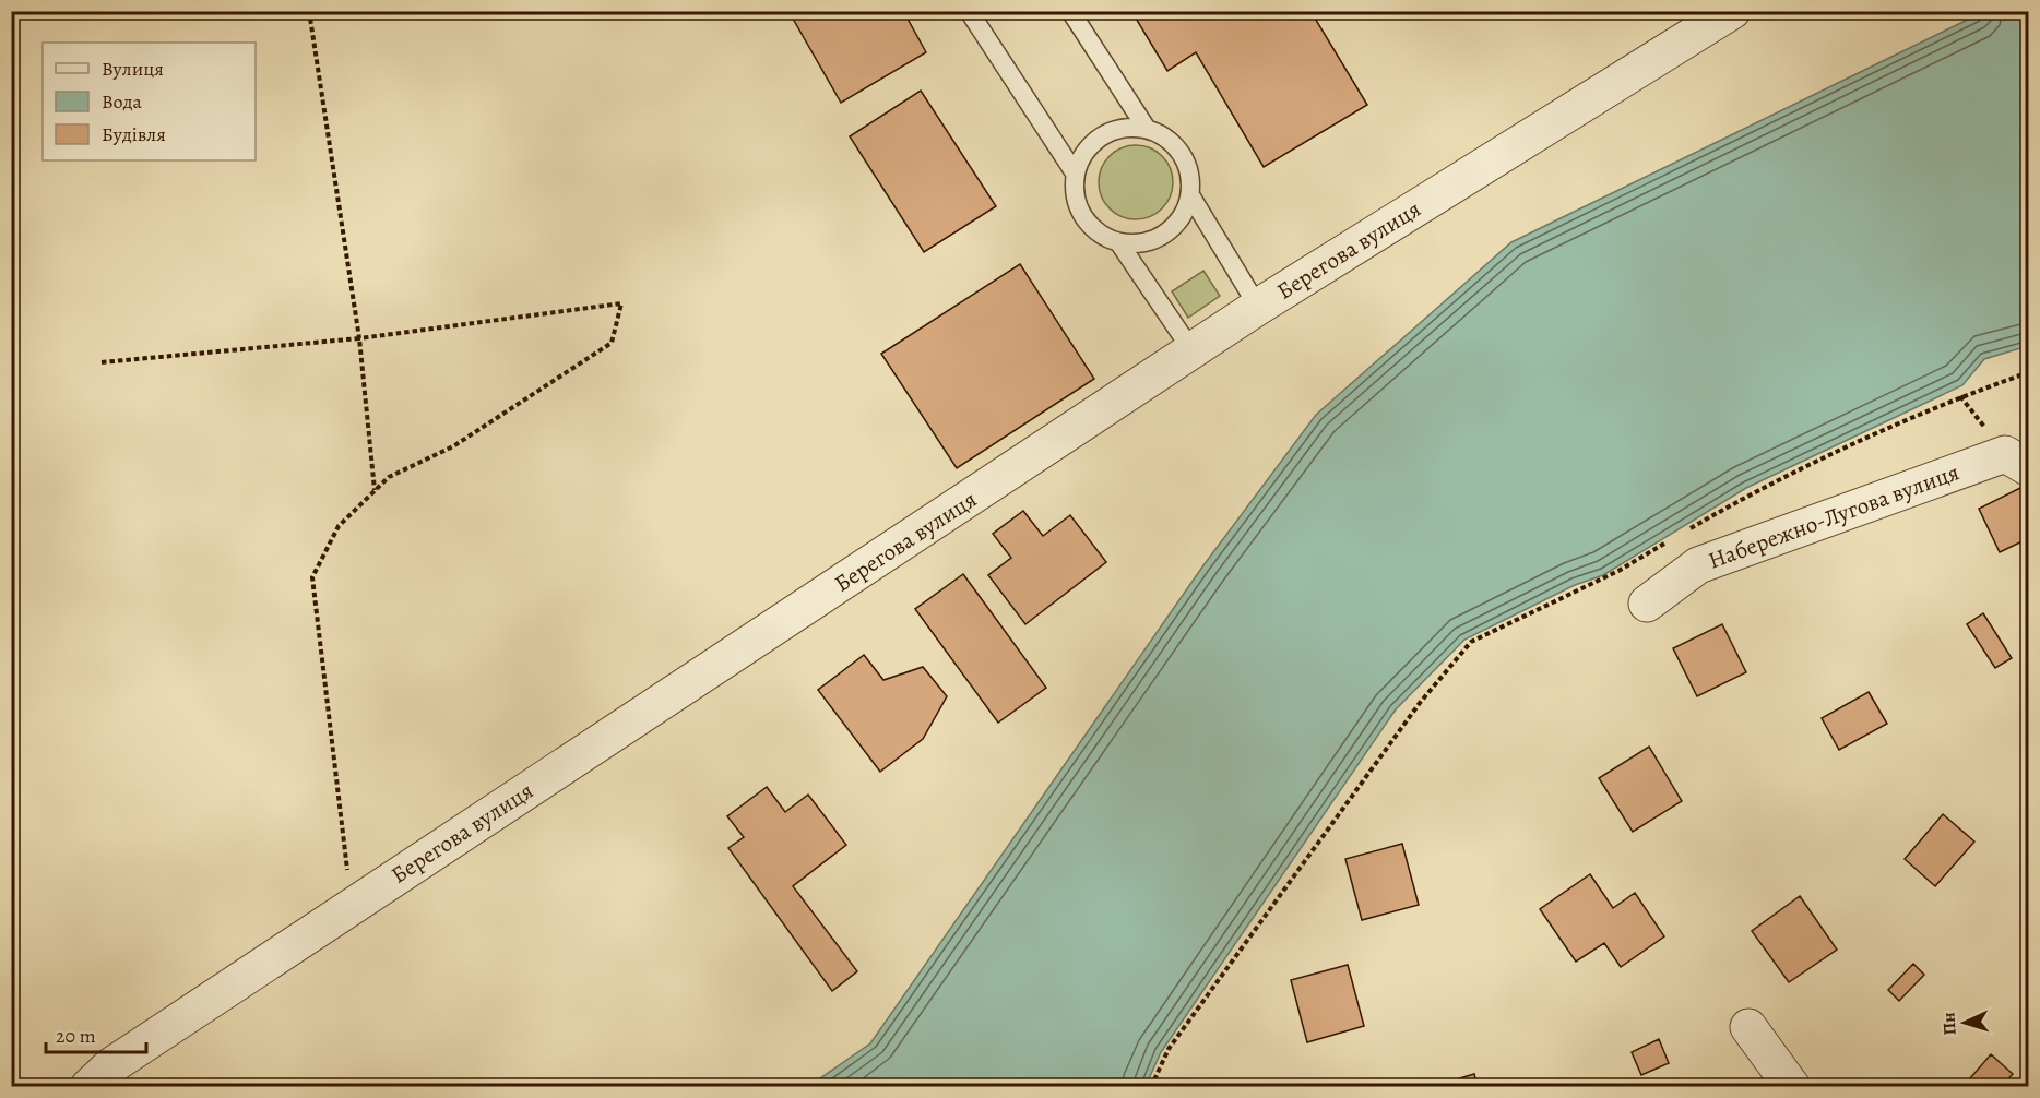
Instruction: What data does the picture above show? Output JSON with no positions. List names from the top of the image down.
{
  "streets": {
    "street": ["Берегова вулиця", "Набережно-Лугова вулиця"]
  },
  "legend": ["Вулиця", "Вода", "Будівля"],
  "scale_bar": "20 m",
  "north": "left"
}
